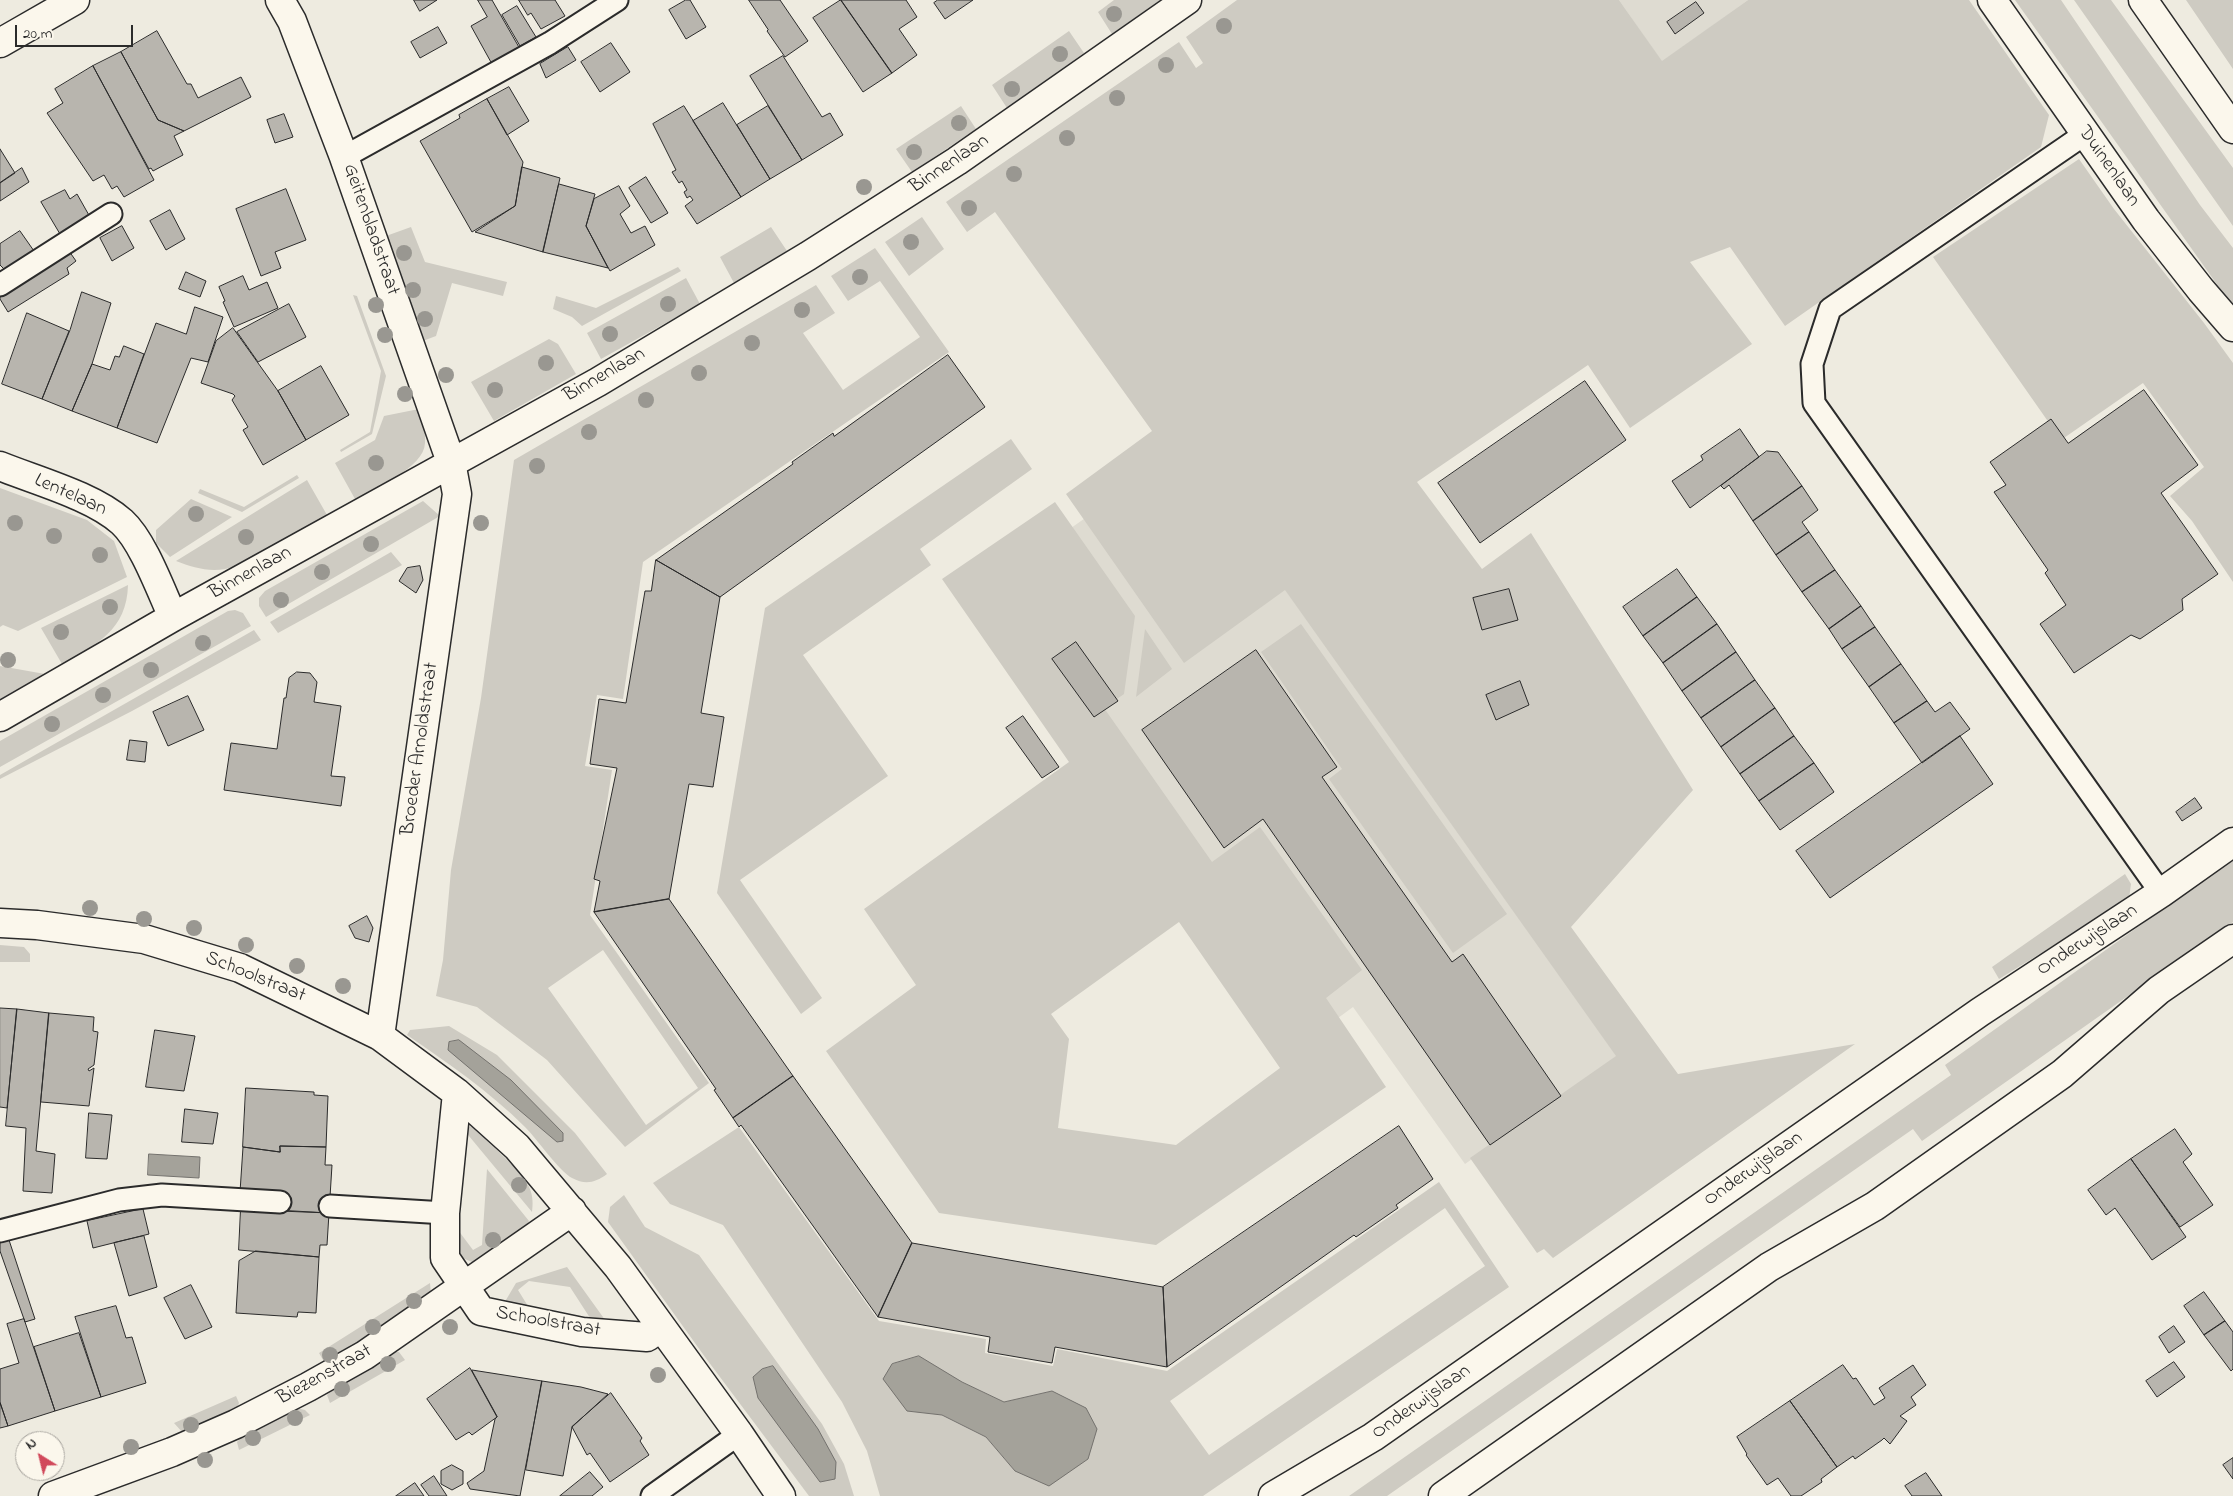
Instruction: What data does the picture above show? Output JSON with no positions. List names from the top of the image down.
{
  "streets": {
    "street": [
      "Binnenlaan",
      "Duinenlaan",
      "Geitenbladstraat",
      "Lentelaan",
      "Broeder Arnoldstraat",
      "Onderwijslaan",
      "Schoolstraat",
      "Biezenstraat"
    ]
  },
  "crossings": [
    ["Binnenlaan", "Geitenbladstraat"],
    ["Binnenlaan", "Lentelaan"],
    ["Binnenlaan", "Broeder Arnoldstraat"],
    ["Geitenbladstraat", "Broeder Arnoldstraat"],
    ["Broeder Arnoldstraat", "Schoolstraat"],
    ["Schoolstraat", "Biezenstraat"]
  ],
  "scale_bar": "20 m",
  "north": "top left"
}
